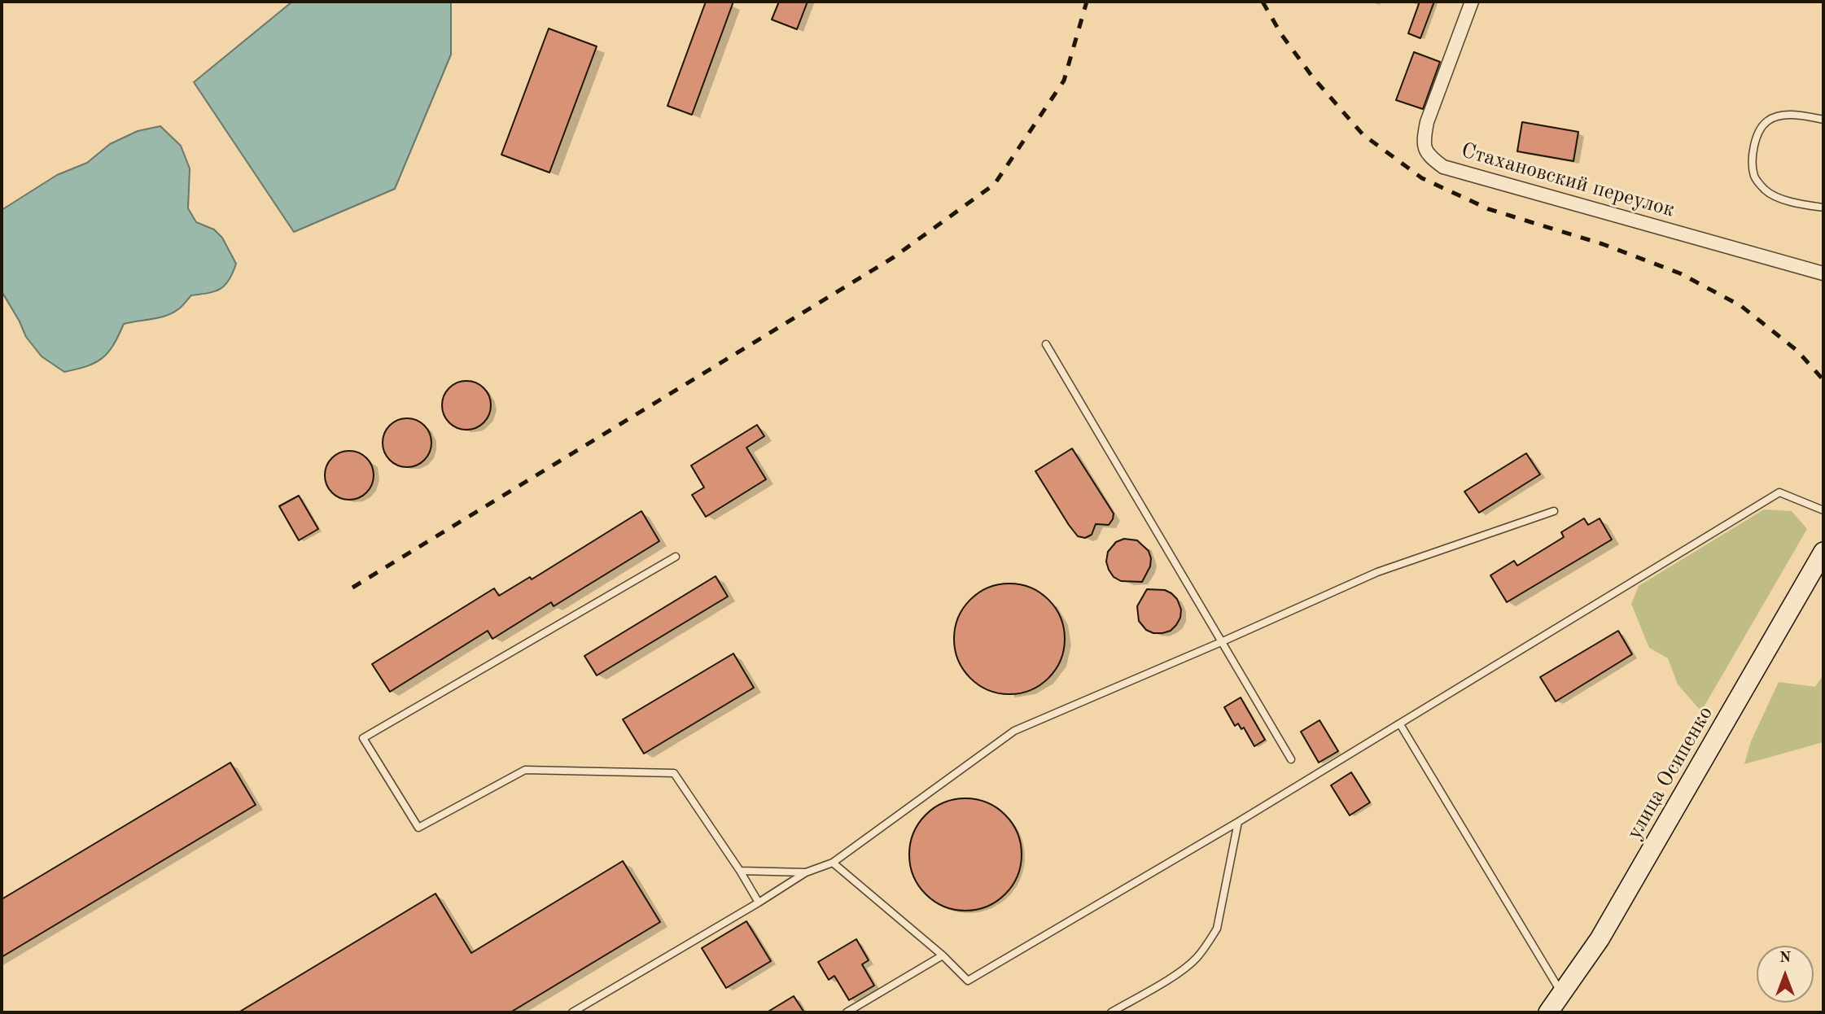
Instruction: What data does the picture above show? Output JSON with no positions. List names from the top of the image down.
{
  "streets": {
    "main road": ["улица Осипенко"],
    "street": ["Стахановский переулок"]
  },
  "north": "top"
}
